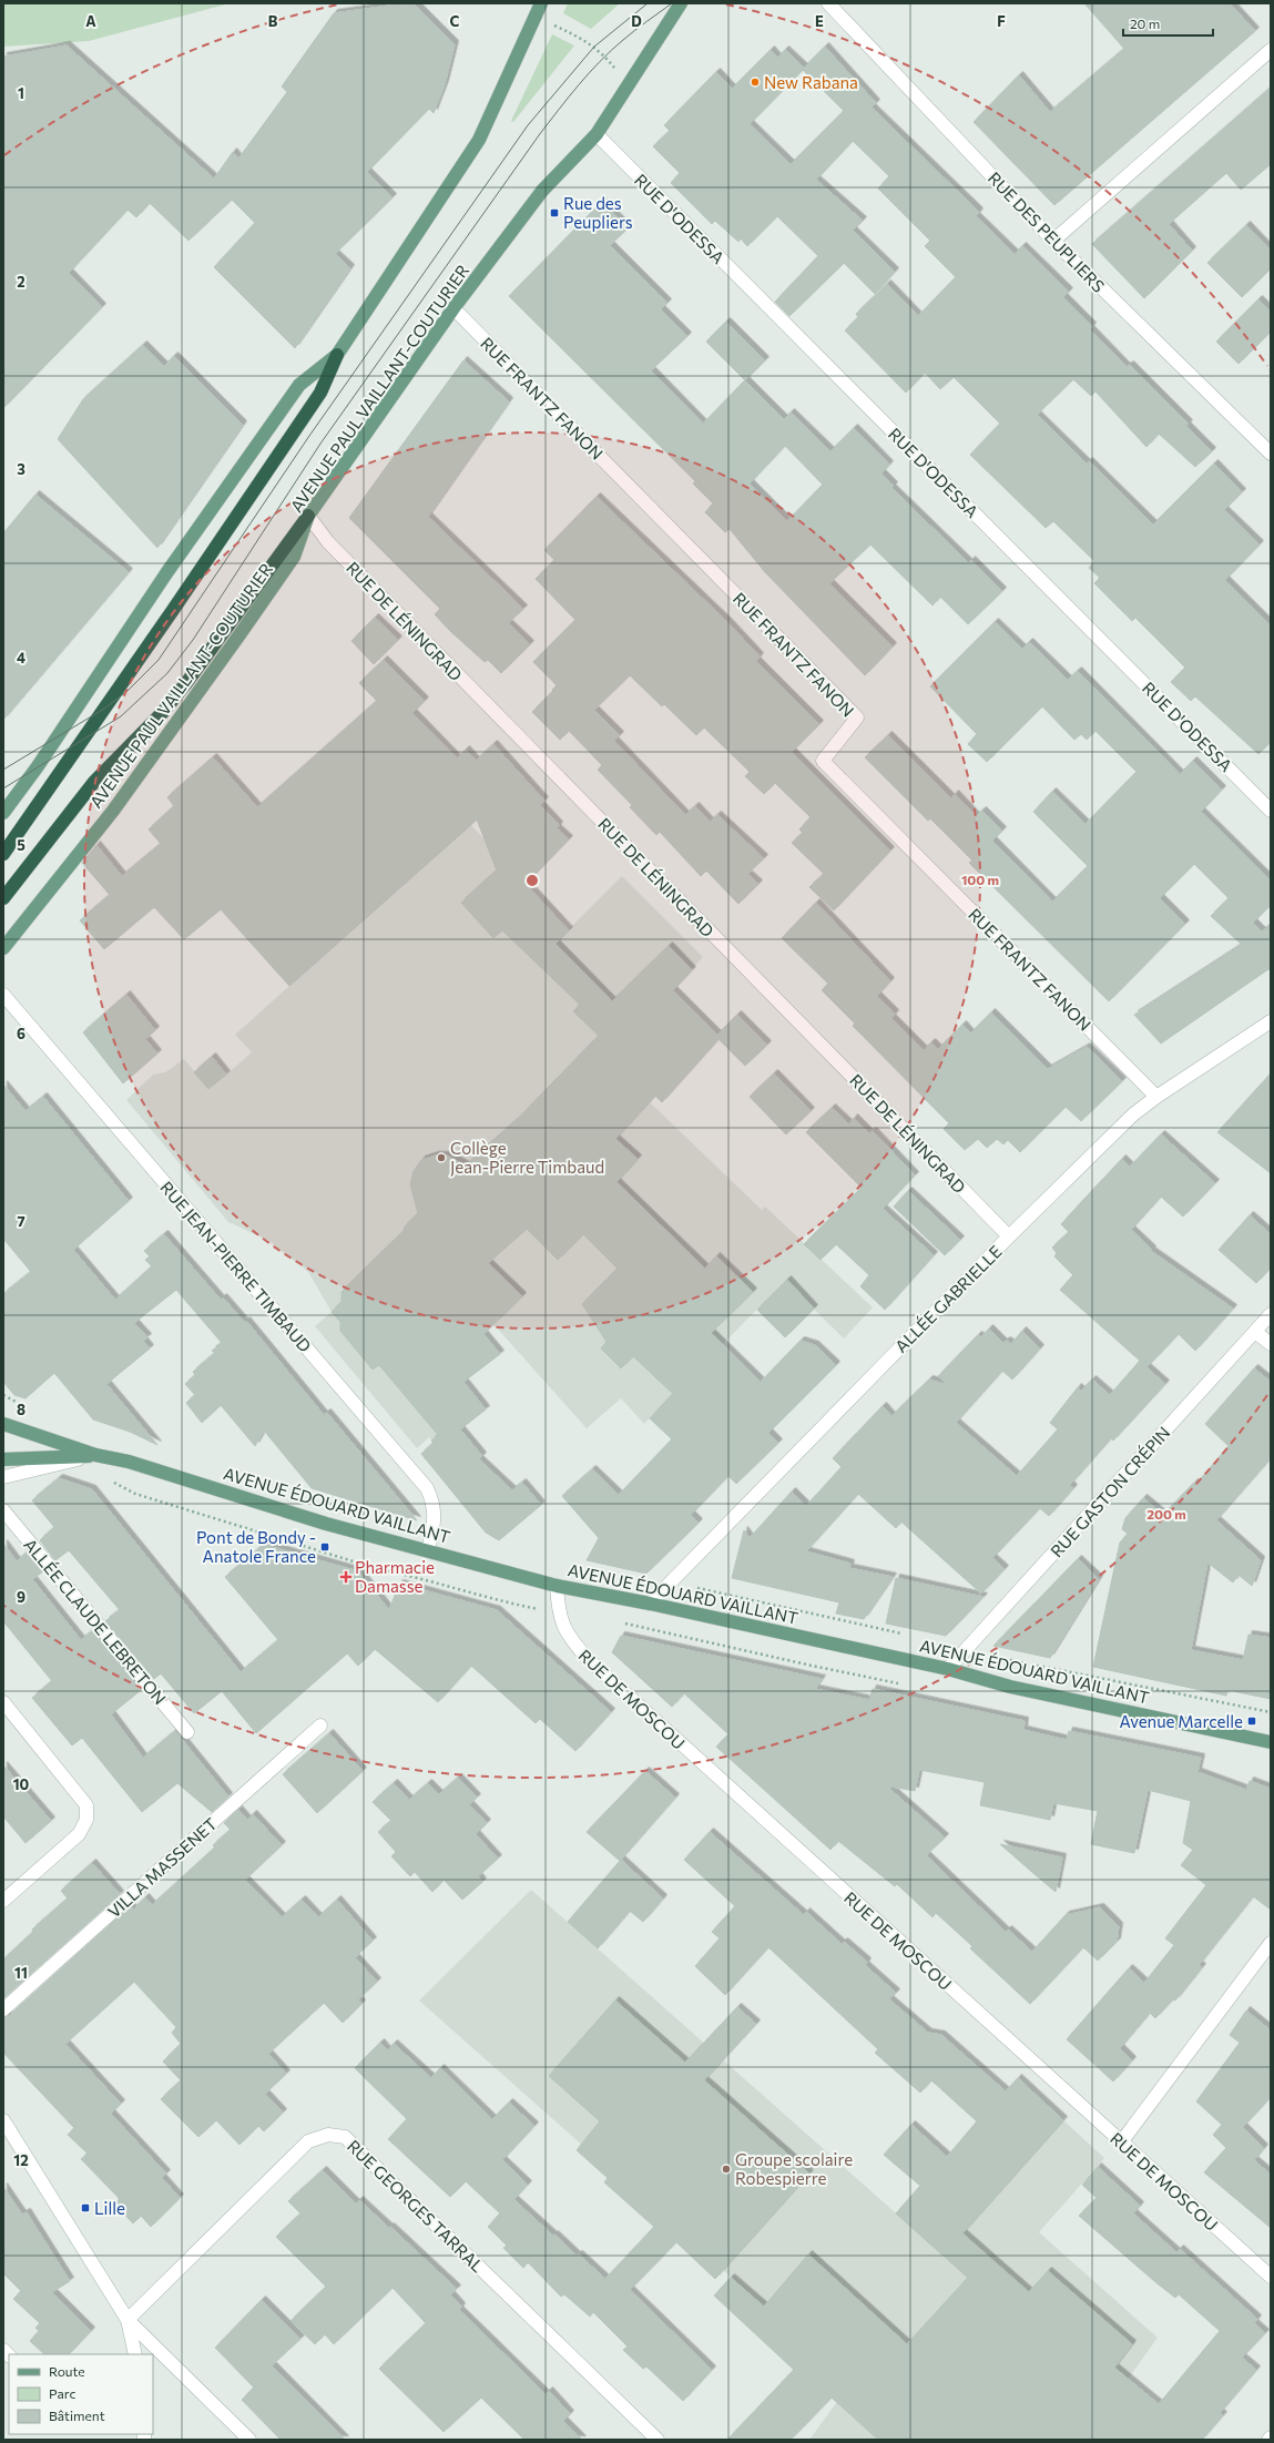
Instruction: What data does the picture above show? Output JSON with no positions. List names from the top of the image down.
{
  "streets": {
    "main road": ["AVENUE PAUL VAILLANT-COUTURIER", "AVENUE ÉDOUARD VAILLANT"],
    "street": [
      "RUE D'ODESSA",
      "RUE DES PEUPLIERS",
      "RUE FRANTZ FANON",
      "RUE DE LÉNINGRAD",
      "RUE JEAN-PIERRE TIMBAUD",
      "ALLÉE GABRIELLE",
      "RUE GASTON CRÉPIN",
      "ALLÉE CLAUDE LEBRETON",
      "RUE DE MOSCOU",
      "VILLA MASSENET",
      "RUE GEORGES TARRAL"
    ]
  },
  "crossings": [
    ["RUE D'ODESSA", "AVENUE PAUL VAILLANT-COUTURIER"],
    ["AVENUE PAUL VAILLANT-COUTURIER", "RUE FRANTZ FANON"],
    ["AVENUE PAUL VAILLANT-COUTURIER", "RUE DE LÉNINGRAD"],
    ["RUE FRANTZ FANON", "ALLÉE GABRIELLE"],
    ["RUE DE LÉNINGRAD", "ALLÉE GABRIELLE"],
    ["RUE JEAN-PIERRE TIMBAUD", "AVENUE ÉDOUARD VAILLANT"],
    ["ALLÉE GABRIELLE", "AVENUE ÉDOUARD VAILLANT"],
    ["RUE GASTON CRÉPIN", "AVENUE ÉDOUARD VAILLANT"],
    ["AVENUE ÉDOUARD VAILLANT", "RUE DE MOSCOU"]
  ],
  "places": {
    "other": ["New Rabana", "Collège Jean-Pierre Timbaud", "Groupe scolaire Robespierre"],
    "transit": [
      "Rue des Peupliers",
      "Pont de Bondy - Anatole France",
      "Avenue Marcelle",
      "Lille"
    ],
    "health": ["Pharmacie Damasse"]
  },
  "legend": ["Route", "Parc", "Bâtiment"],
  "scale_bar": "20 m",
  "grid": {
    "columns": [
      "A",
      "B",
      "C",
      "D",
      "E",
      "F"
    ],
    "rows": [
      "1",
      "2",
      "3",
      "4",
      "5",
      "6",
      "7",
      "8",
      "9",
      "10",
      "11",
      "12"
    ]
  },
  "rings": ["100 m", "200 m"]
}
